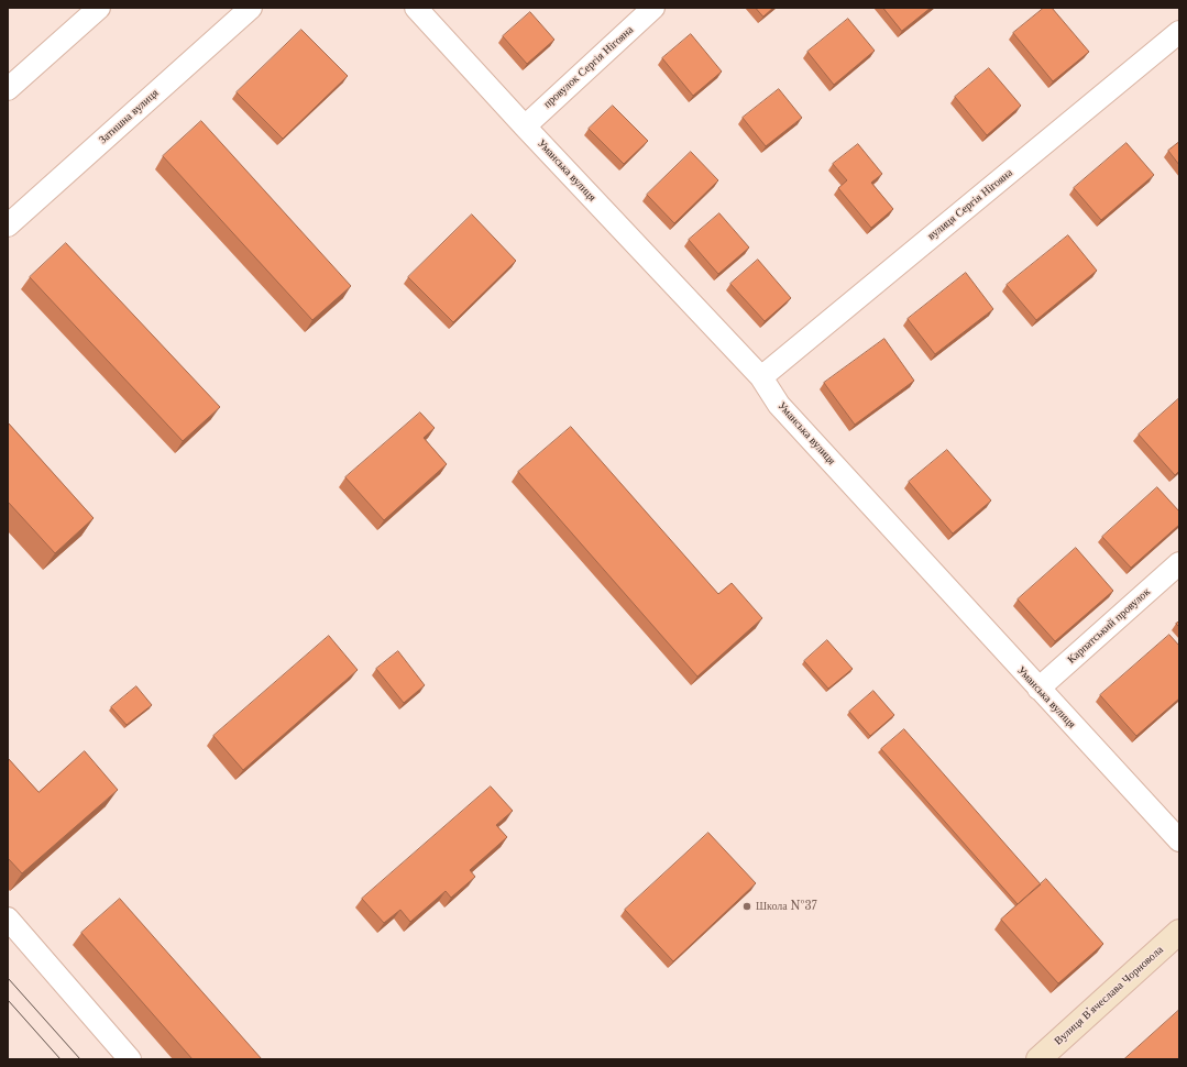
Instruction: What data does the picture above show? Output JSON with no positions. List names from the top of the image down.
{
  "streets": {
    "street": [
      "провулок Сергія Нігояна",
      "Затишна вулиця",
      "Уманська вулиця",
      "вулиця Сергія Нігояна",
      "Карпатський провулок",
      "Вулиця Вʼячеслава Чорновола"
    ]
  },
  "crossings": [
    ["провулок Сергія Нігояна", "Уманська вулиця"],
    ["Уманська вулиця", "вулиця Сергія Нігояна"],
    ["Уманська вулиця", "Карпатський провулок"]
  ],
  "places": ["Школа №37"]
}
